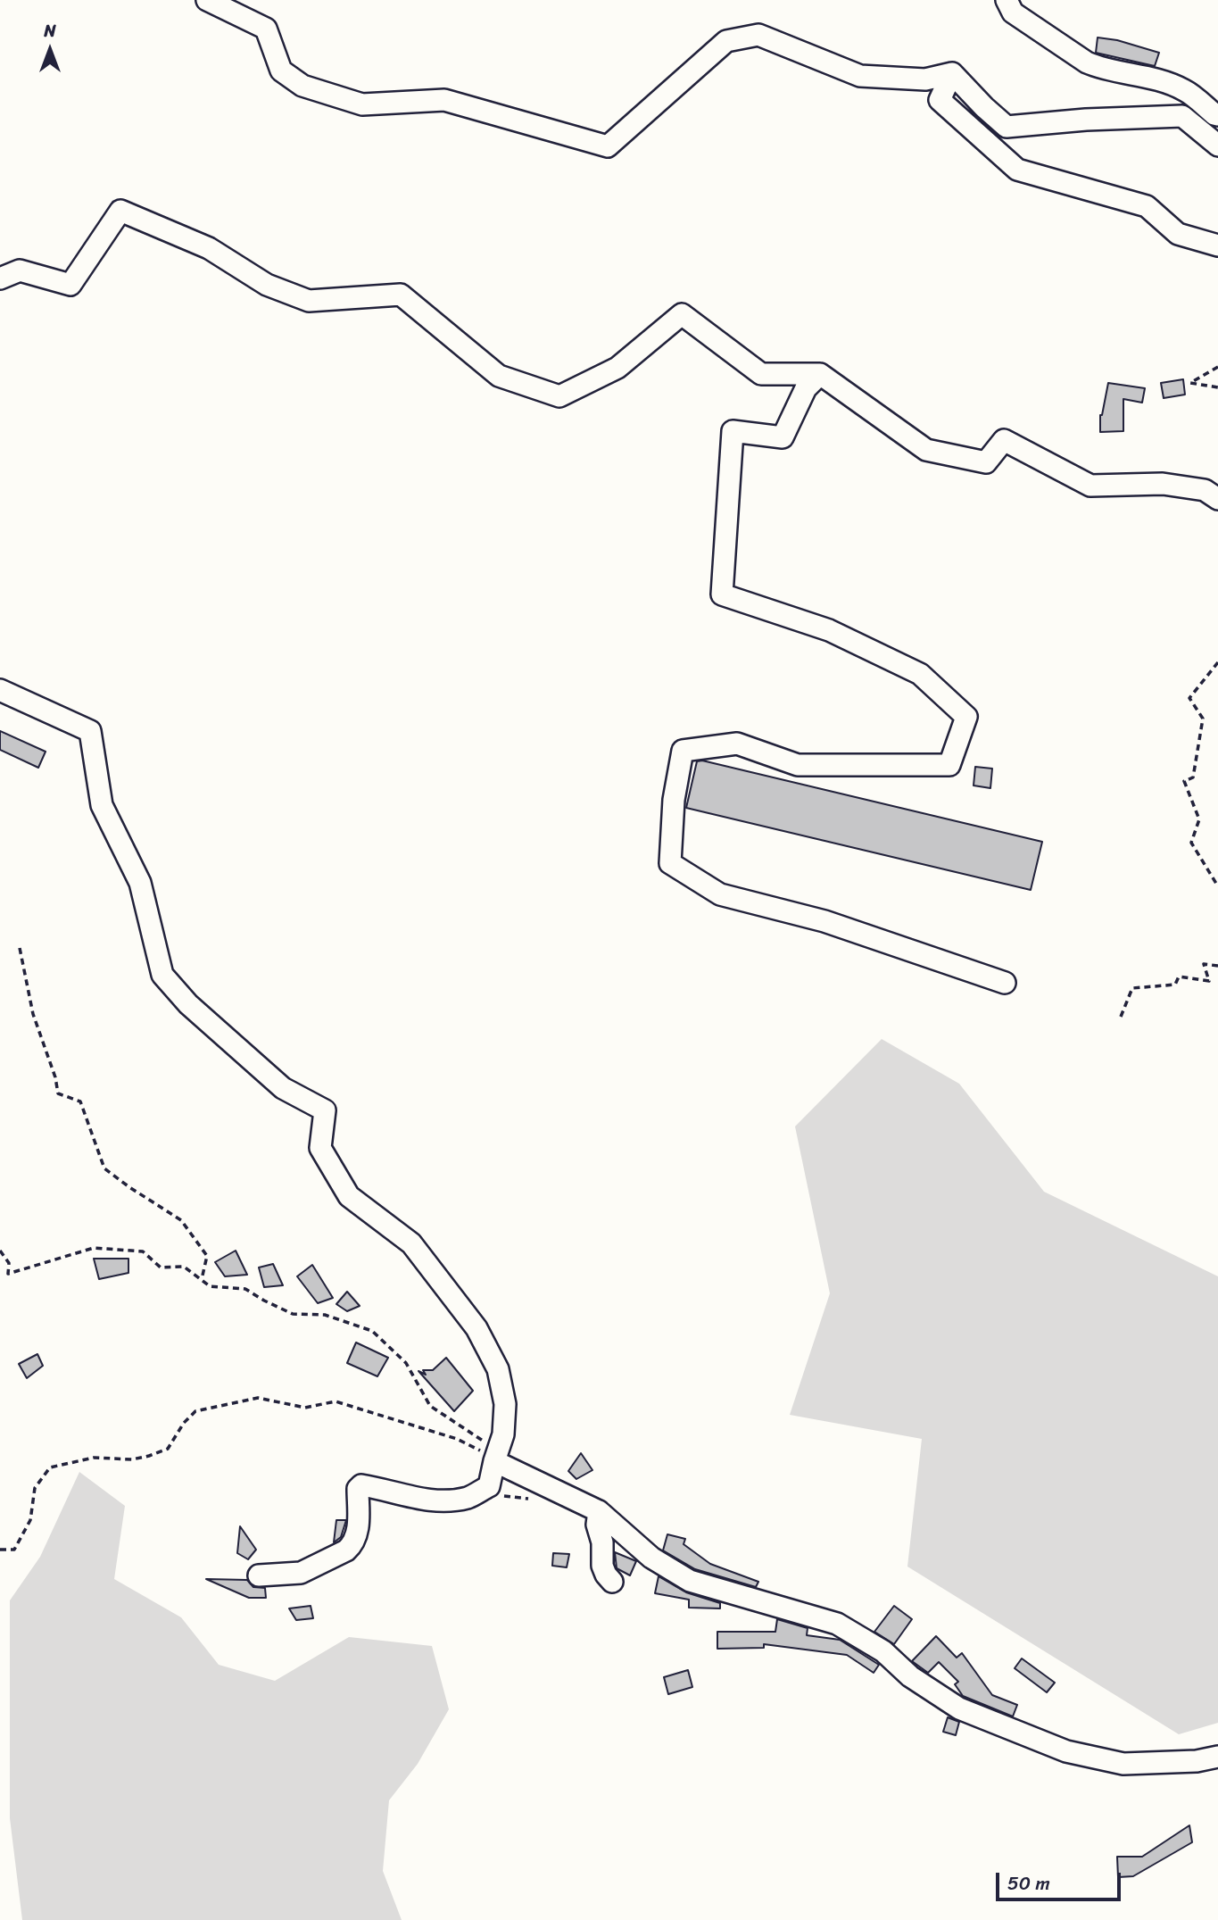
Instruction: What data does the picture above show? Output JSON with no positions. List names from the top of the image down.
{
  "scale_bar": "50 m",
  "north": "top"
}
